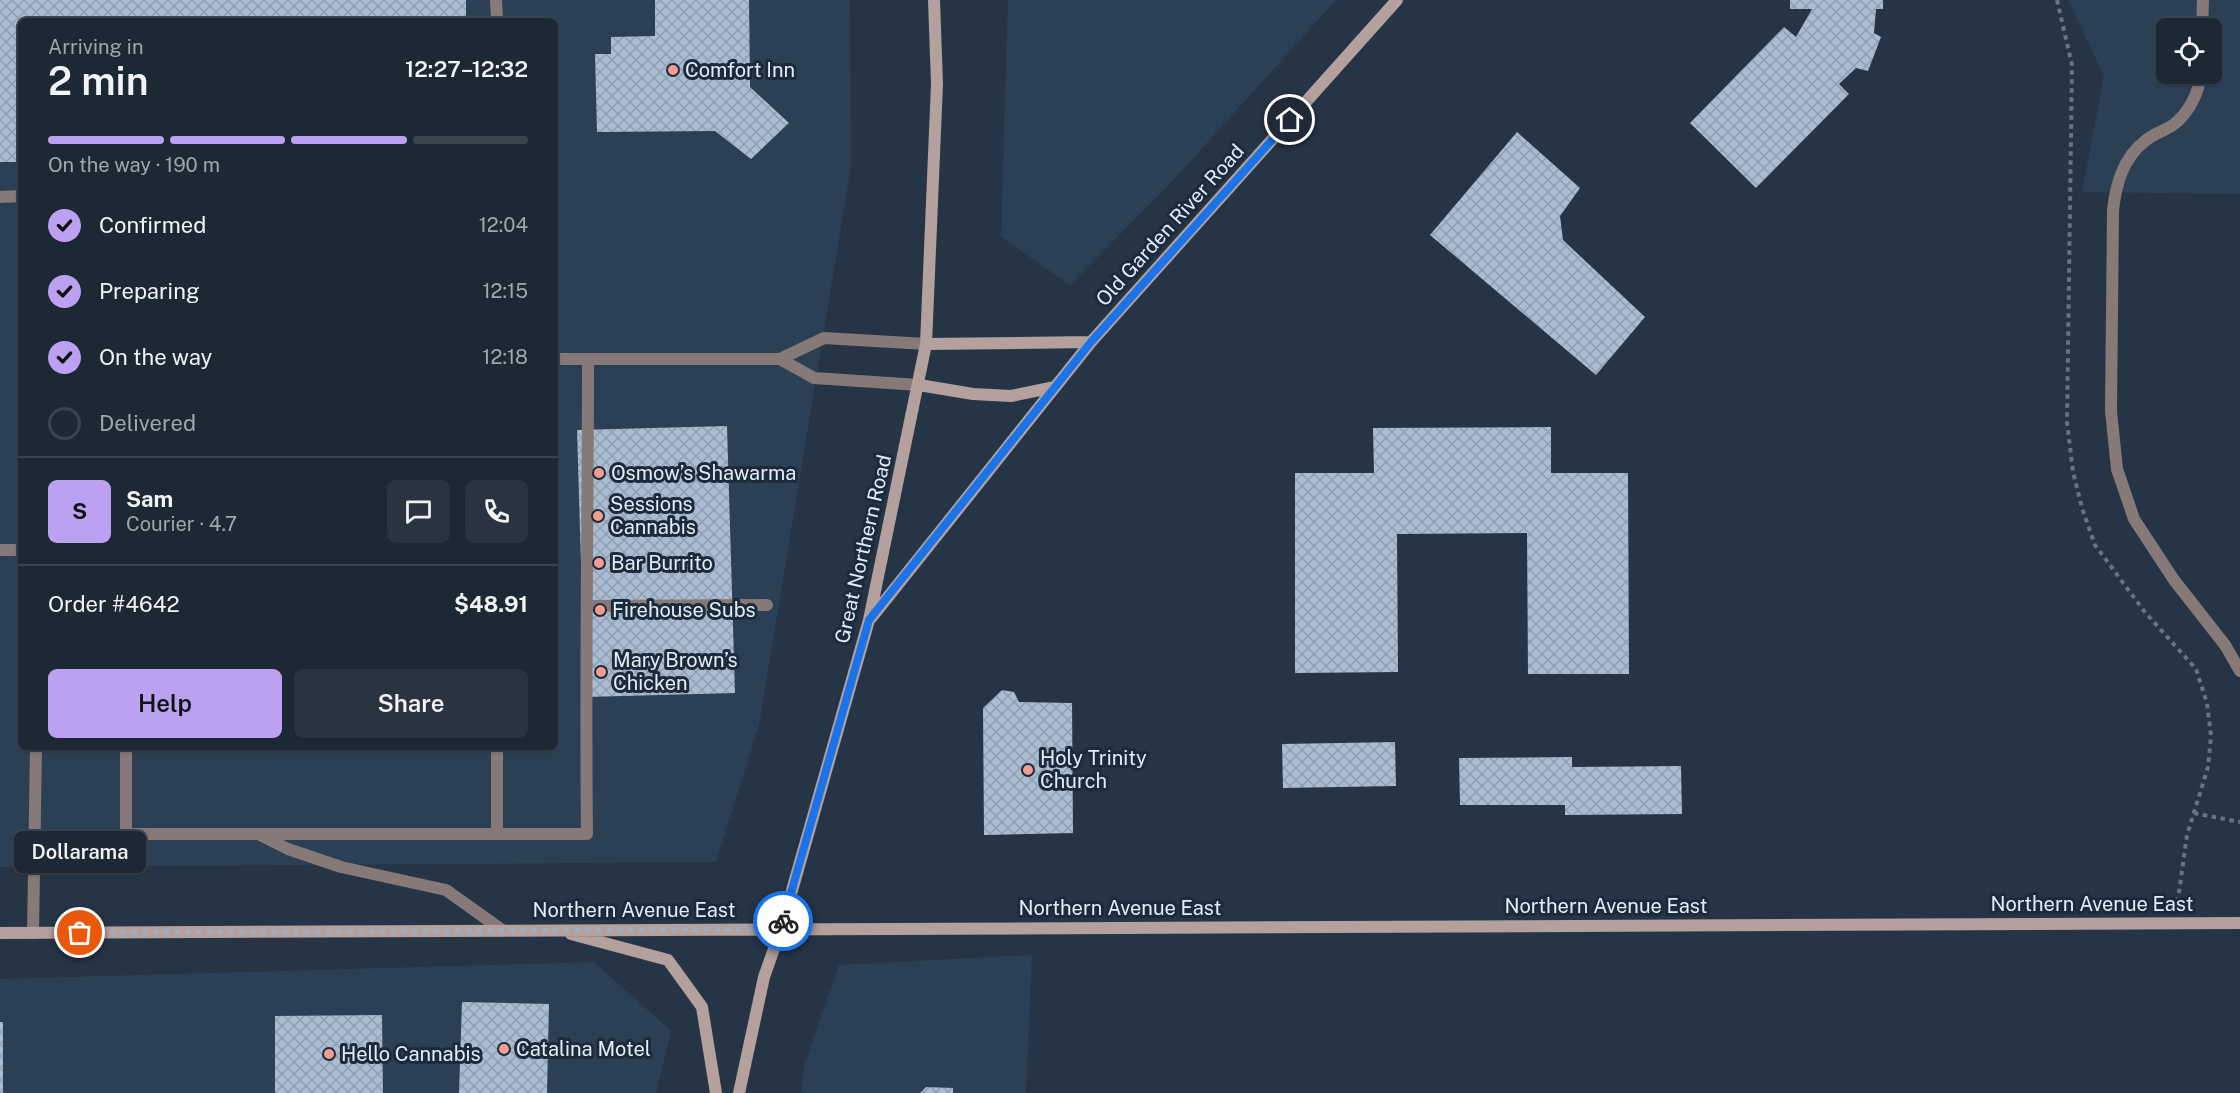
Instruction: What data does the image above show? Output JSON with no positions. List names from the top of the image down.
{
  "streets": {
    "main road": ["Old Garden River Road", "Great Northern Road", "Northern Avenue East"]
  },
  "crossings": [
    ["Old Garden River Road", "Great Northern Road"],
    ["Great Northern Road", "Northern Avenue East"]
  ],
  "places": [
    "Comfort Inn",
    "Osmow’s Shawarma",
    "Sessions Cannabis",
    "Bar Burrito",
    "Firehouse Subs",
    "Mary Brown’s Chicken",
    "Holy Trinity Church",
    "Dollarama",
    "Catalina Motel",
    "Hello Cannabis"
  ],
  "page": {
    "heading": ["2 min", "Arriving in", "12:27–12:32"],
    "panel": [
      "Sam",
      "Courier · 4.7",
      "Order #4642",
      "$48.91"
    ],
    "bar": "On the way · 190 m",
    "list": [
      ["Confirmed", "12:04"],
      ["Preparing", "12:15"],
      ["On the way", "12:18"],
      "Delivered"
    ],
    "round": "S",
    "buttons": ["Help", "Share"],
    "bubble": "Dollarama"
  }
}
